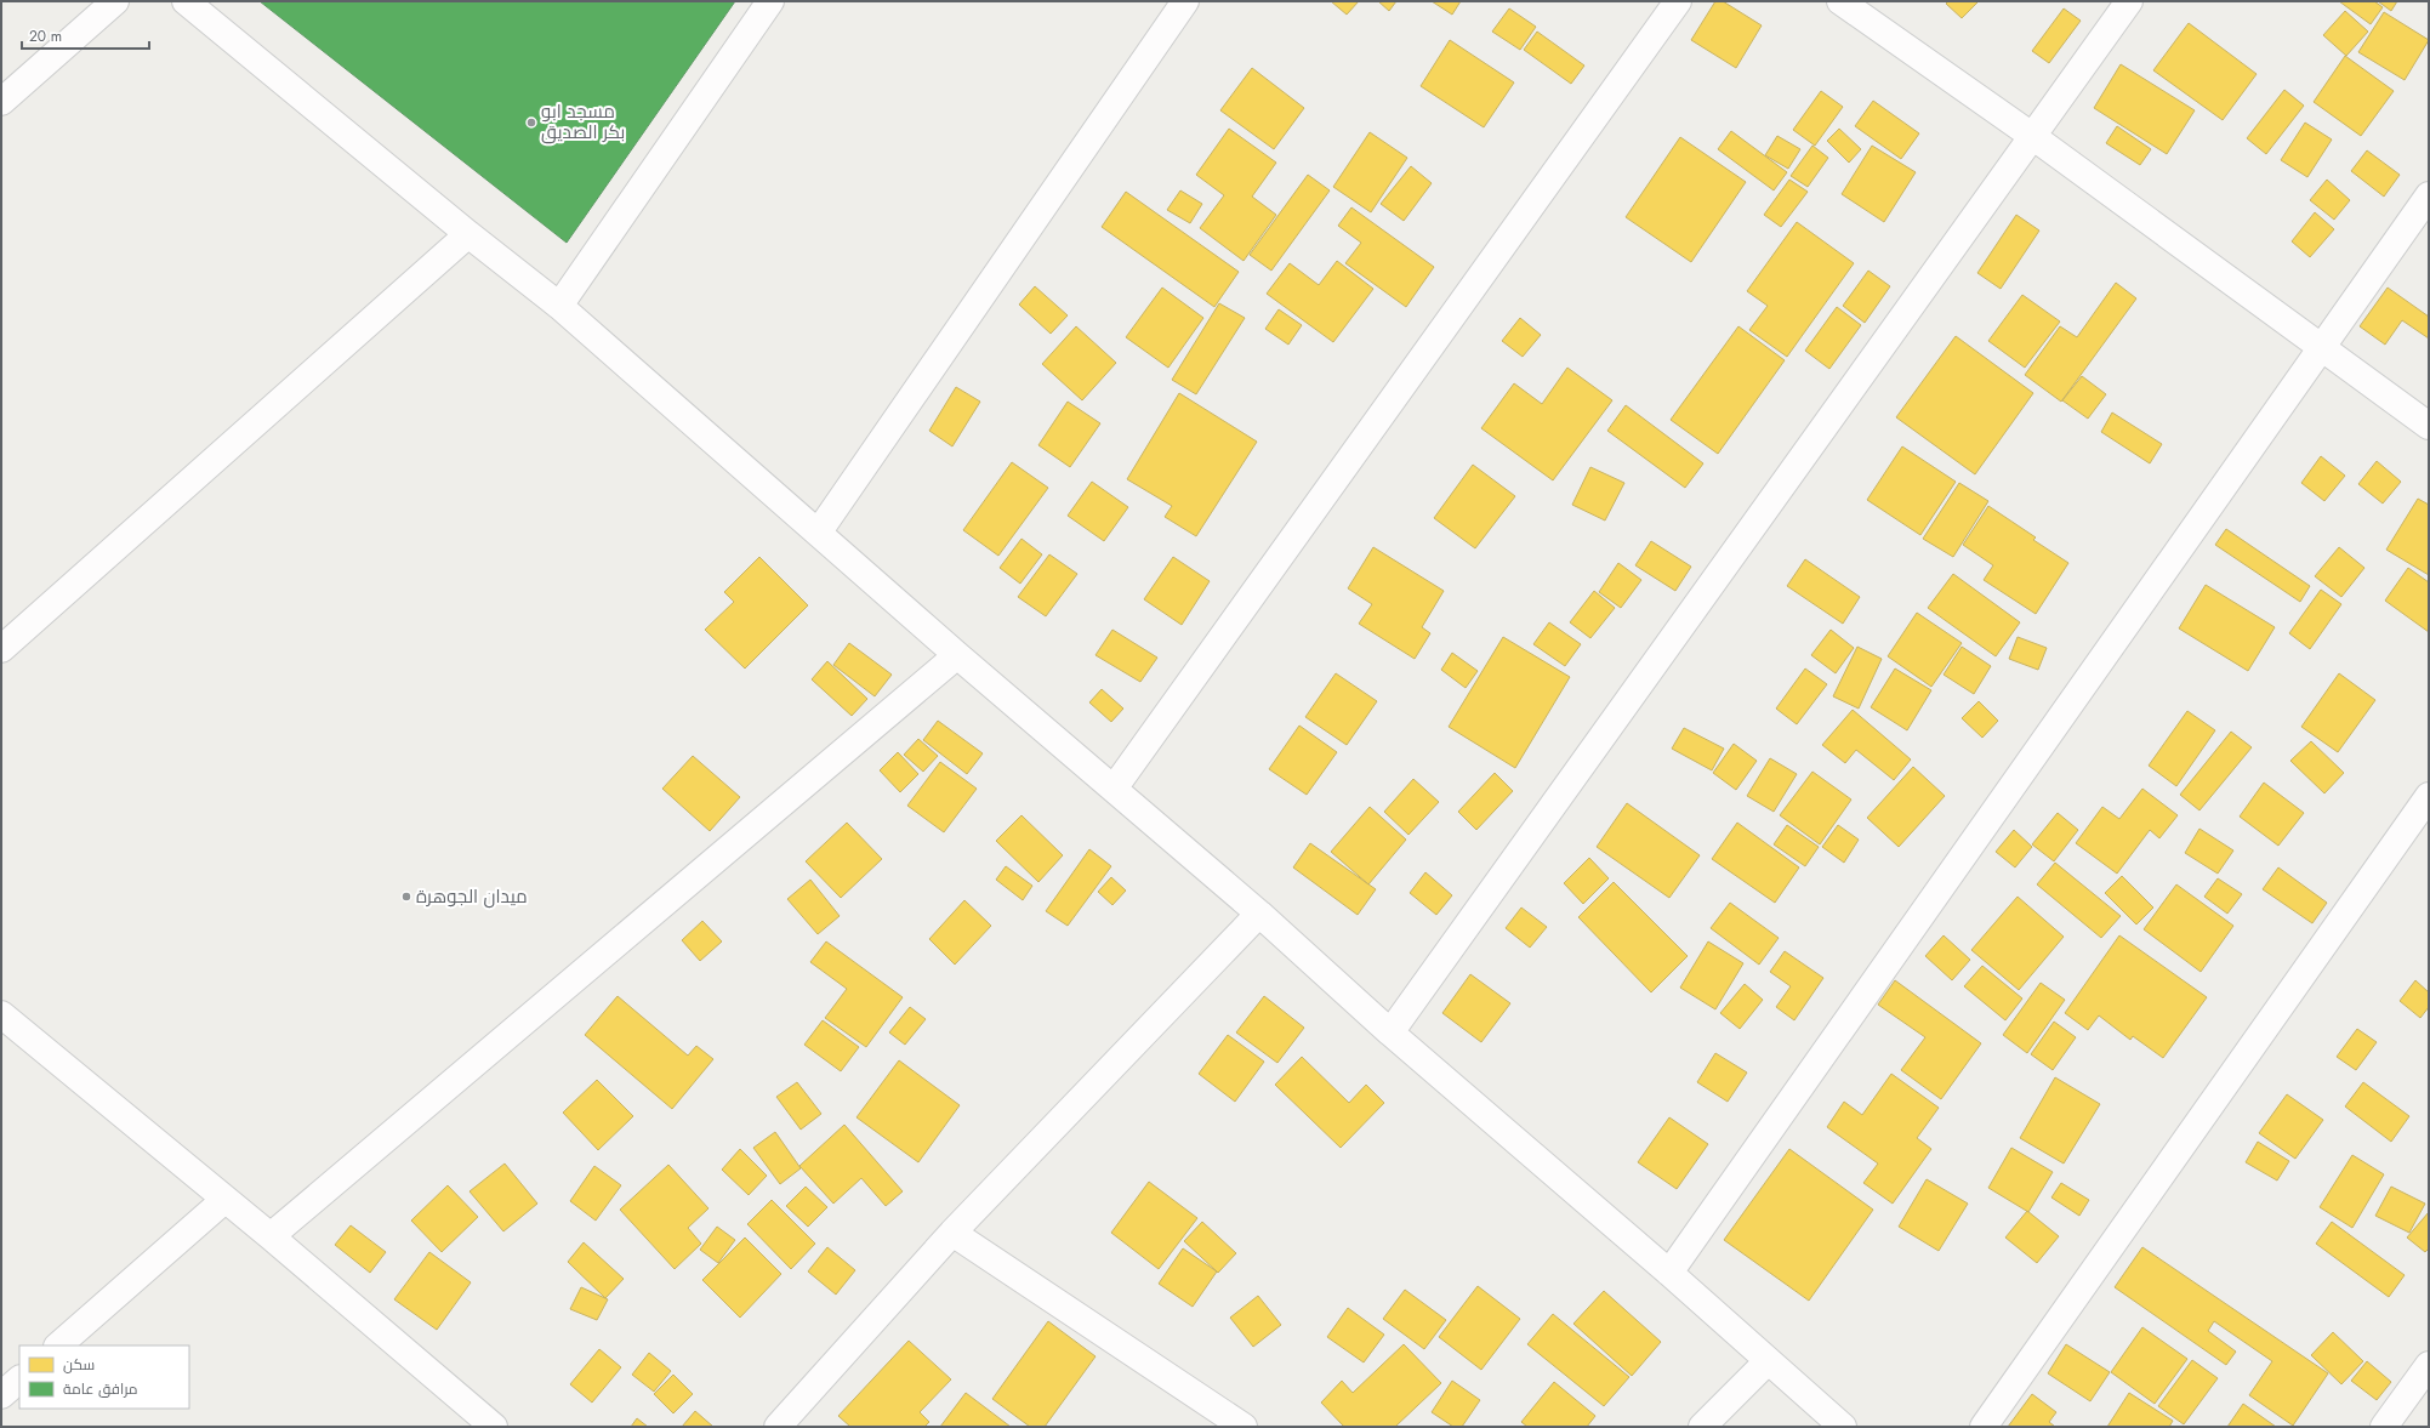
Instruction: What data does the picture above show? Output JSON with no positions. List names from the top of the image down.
{
  "places": ["مسجد ابو بكر الصديق", "ميدان الجوهرة"],
  "legend": ["سكن", "مرافق عامة"],
  "scale_bar": "20 m"
}
